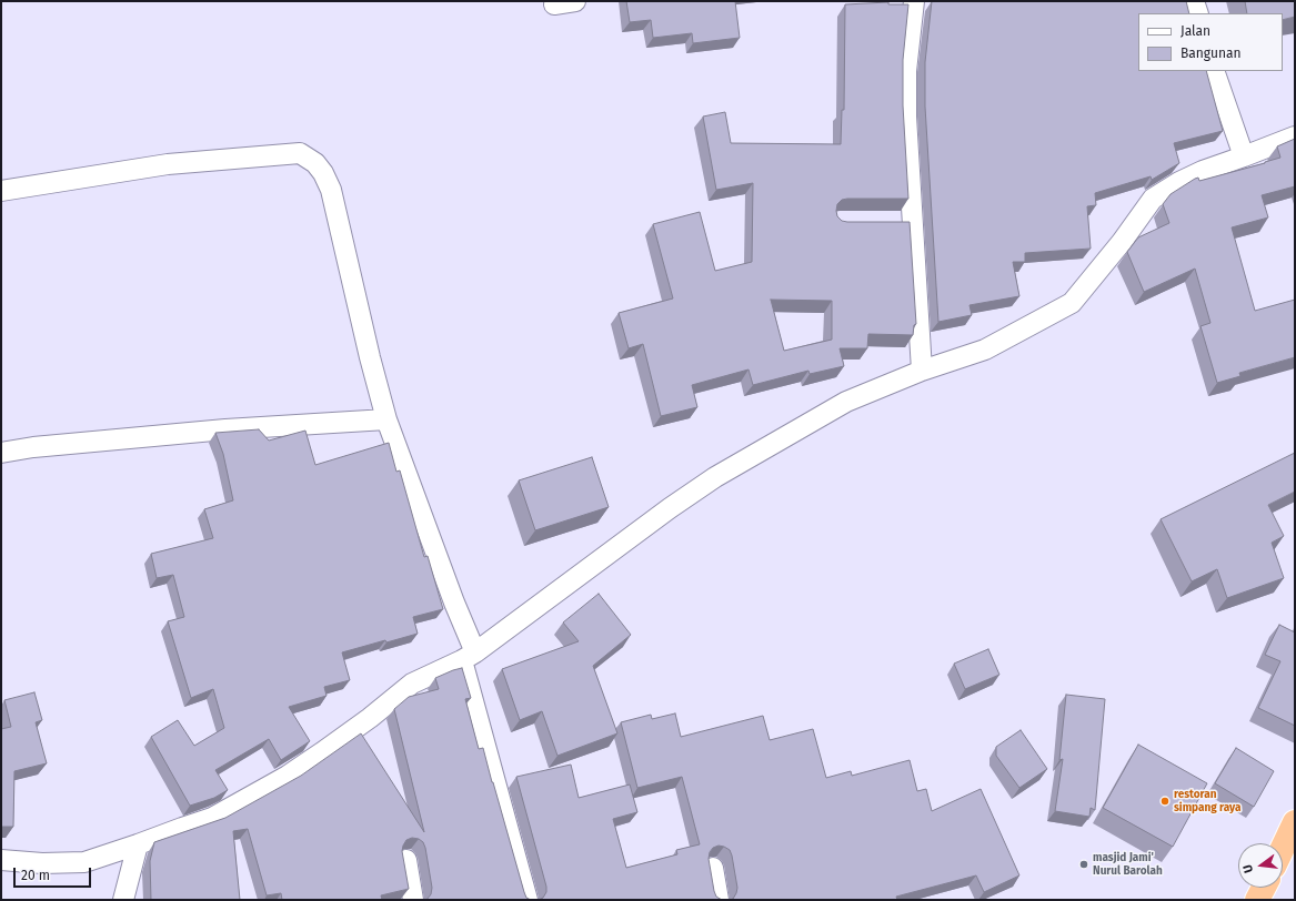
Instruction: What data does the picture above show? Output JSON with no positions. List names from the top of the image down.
{
  "places": ["restoran simpang raya", "masjid Jami' Nurul Barolah"],
  "legend": ["Jalan", "Bangunan"],
  "scale_bar": "20 m",
  "north": "left"
}
